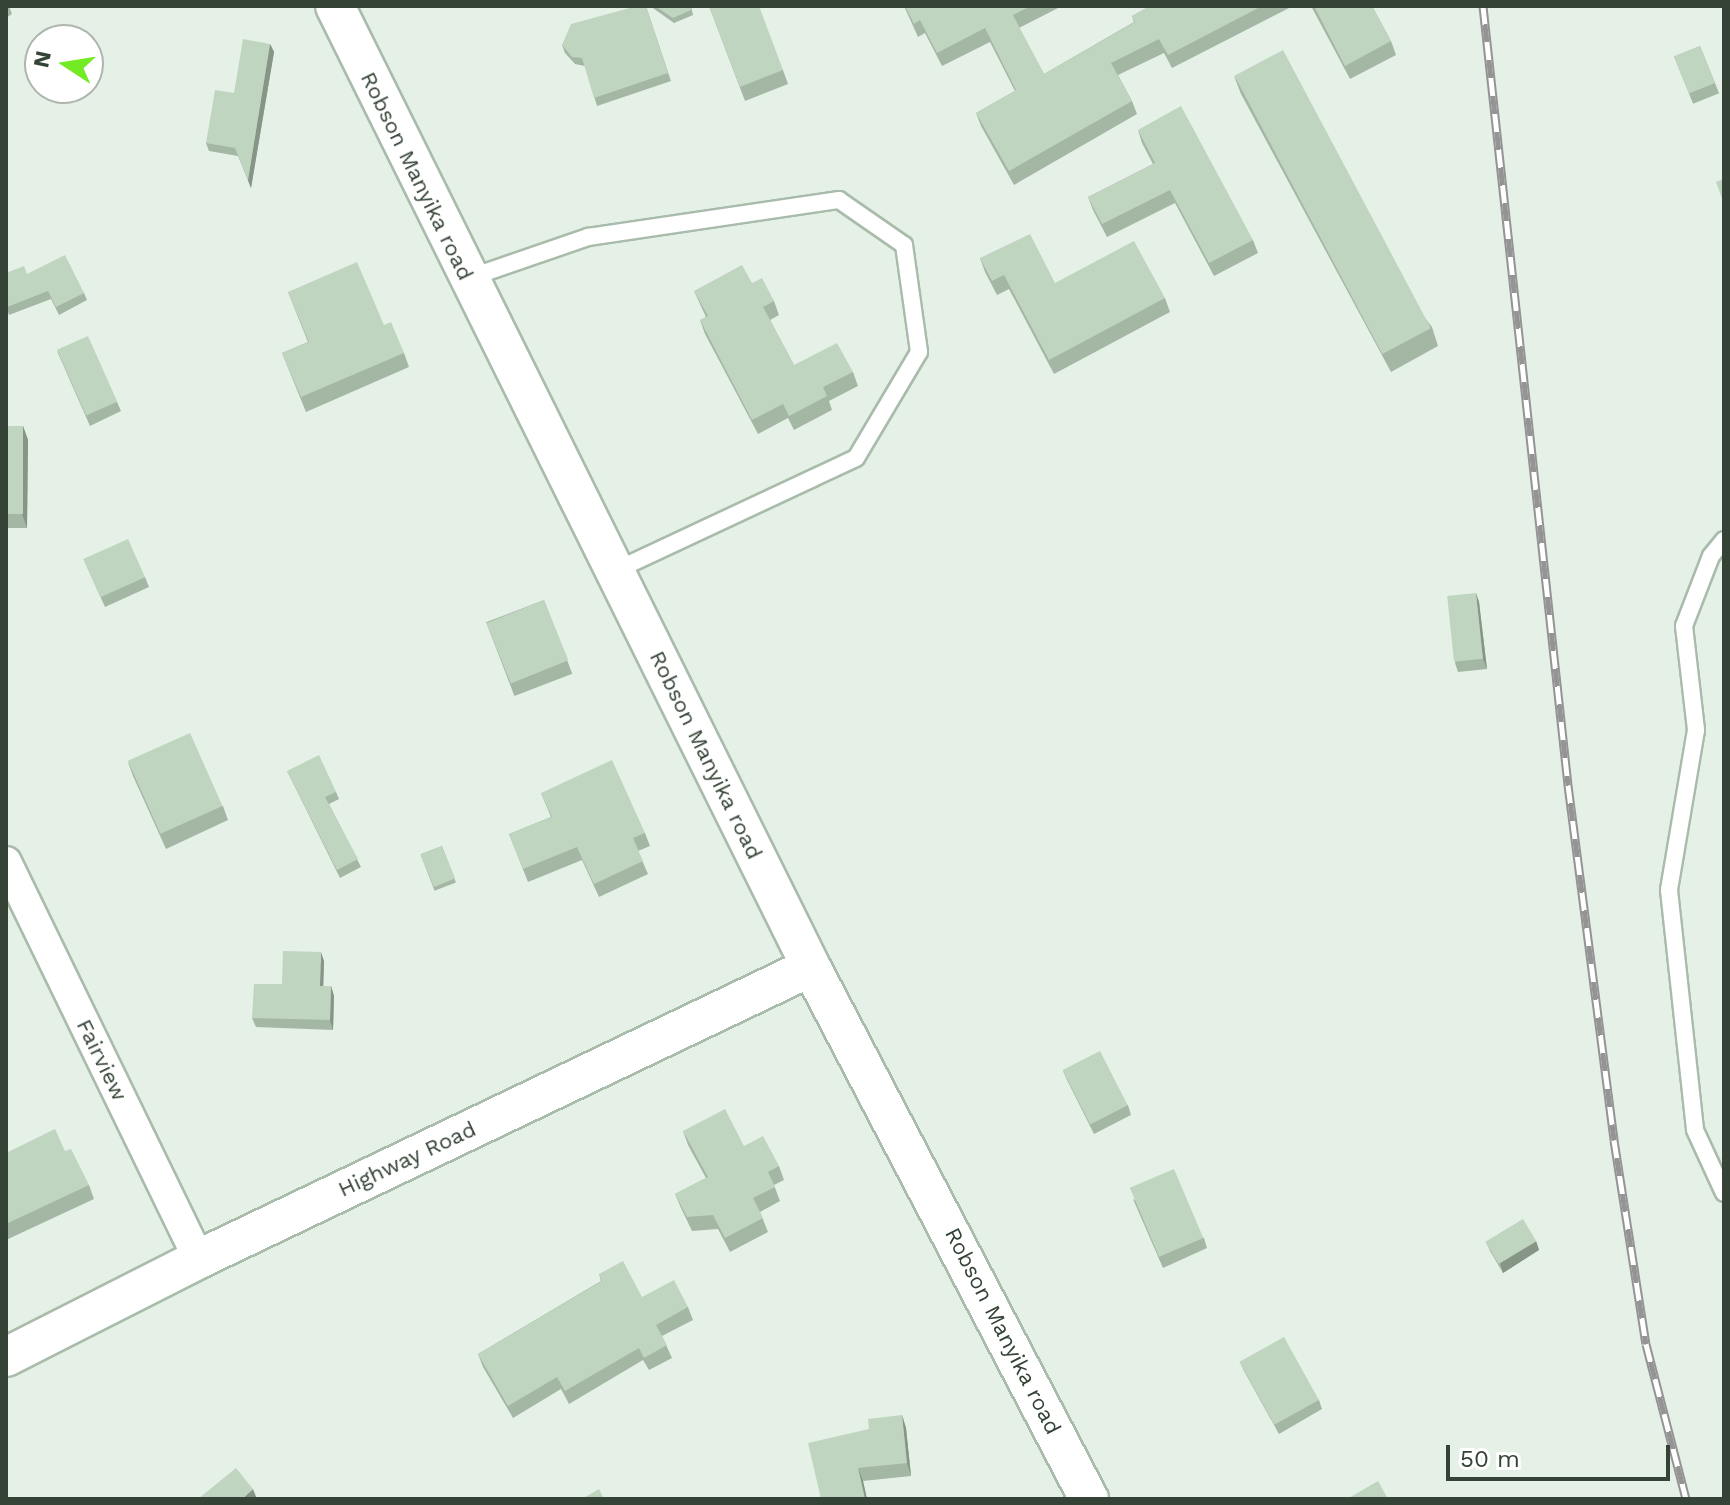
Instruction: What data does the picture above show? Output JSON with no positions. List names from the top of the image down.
{
  "streets": {
    "street": ["Robson Manyika road", "Fairview", "Highway Road"]
  },
  "crossings": [
    ["Robson Manyika road", "Highway Road"],
    ["Fairview", "Highway Road"]
  ],
  "scale_bar": "50 m",
  "north": "left"
}
